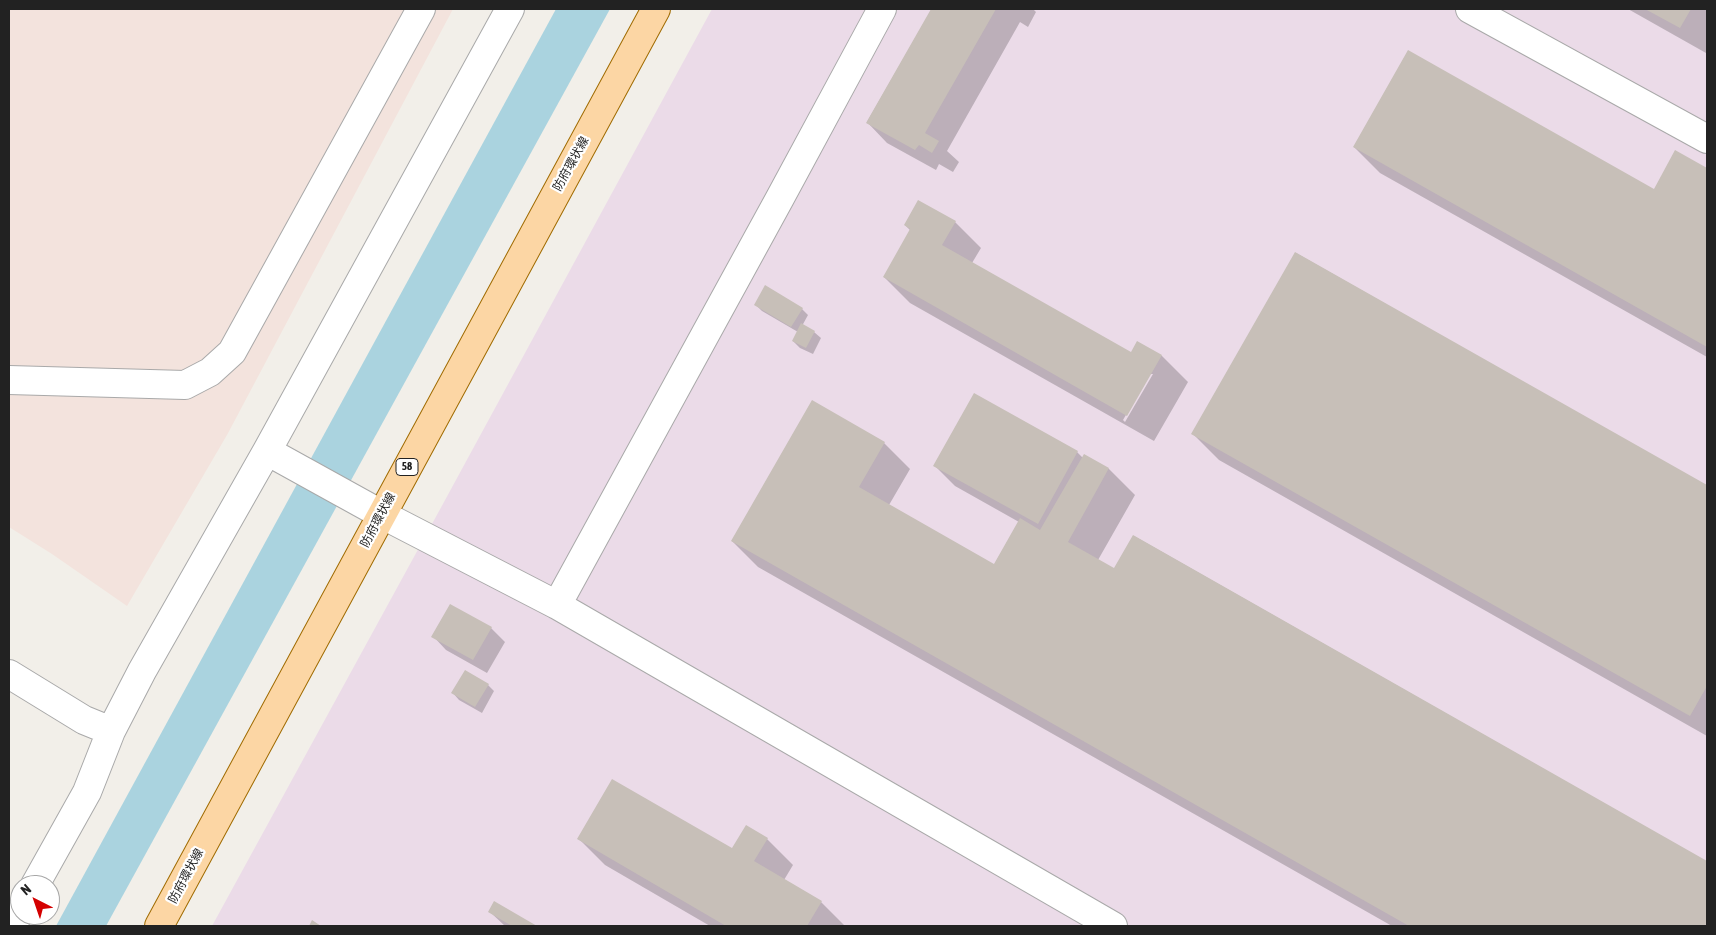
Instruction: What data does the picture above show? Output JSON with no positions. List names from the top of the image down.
{
  "streets": {
    "main road": ["防府環状線", "58"]
  },
  "north": "top left"
}
